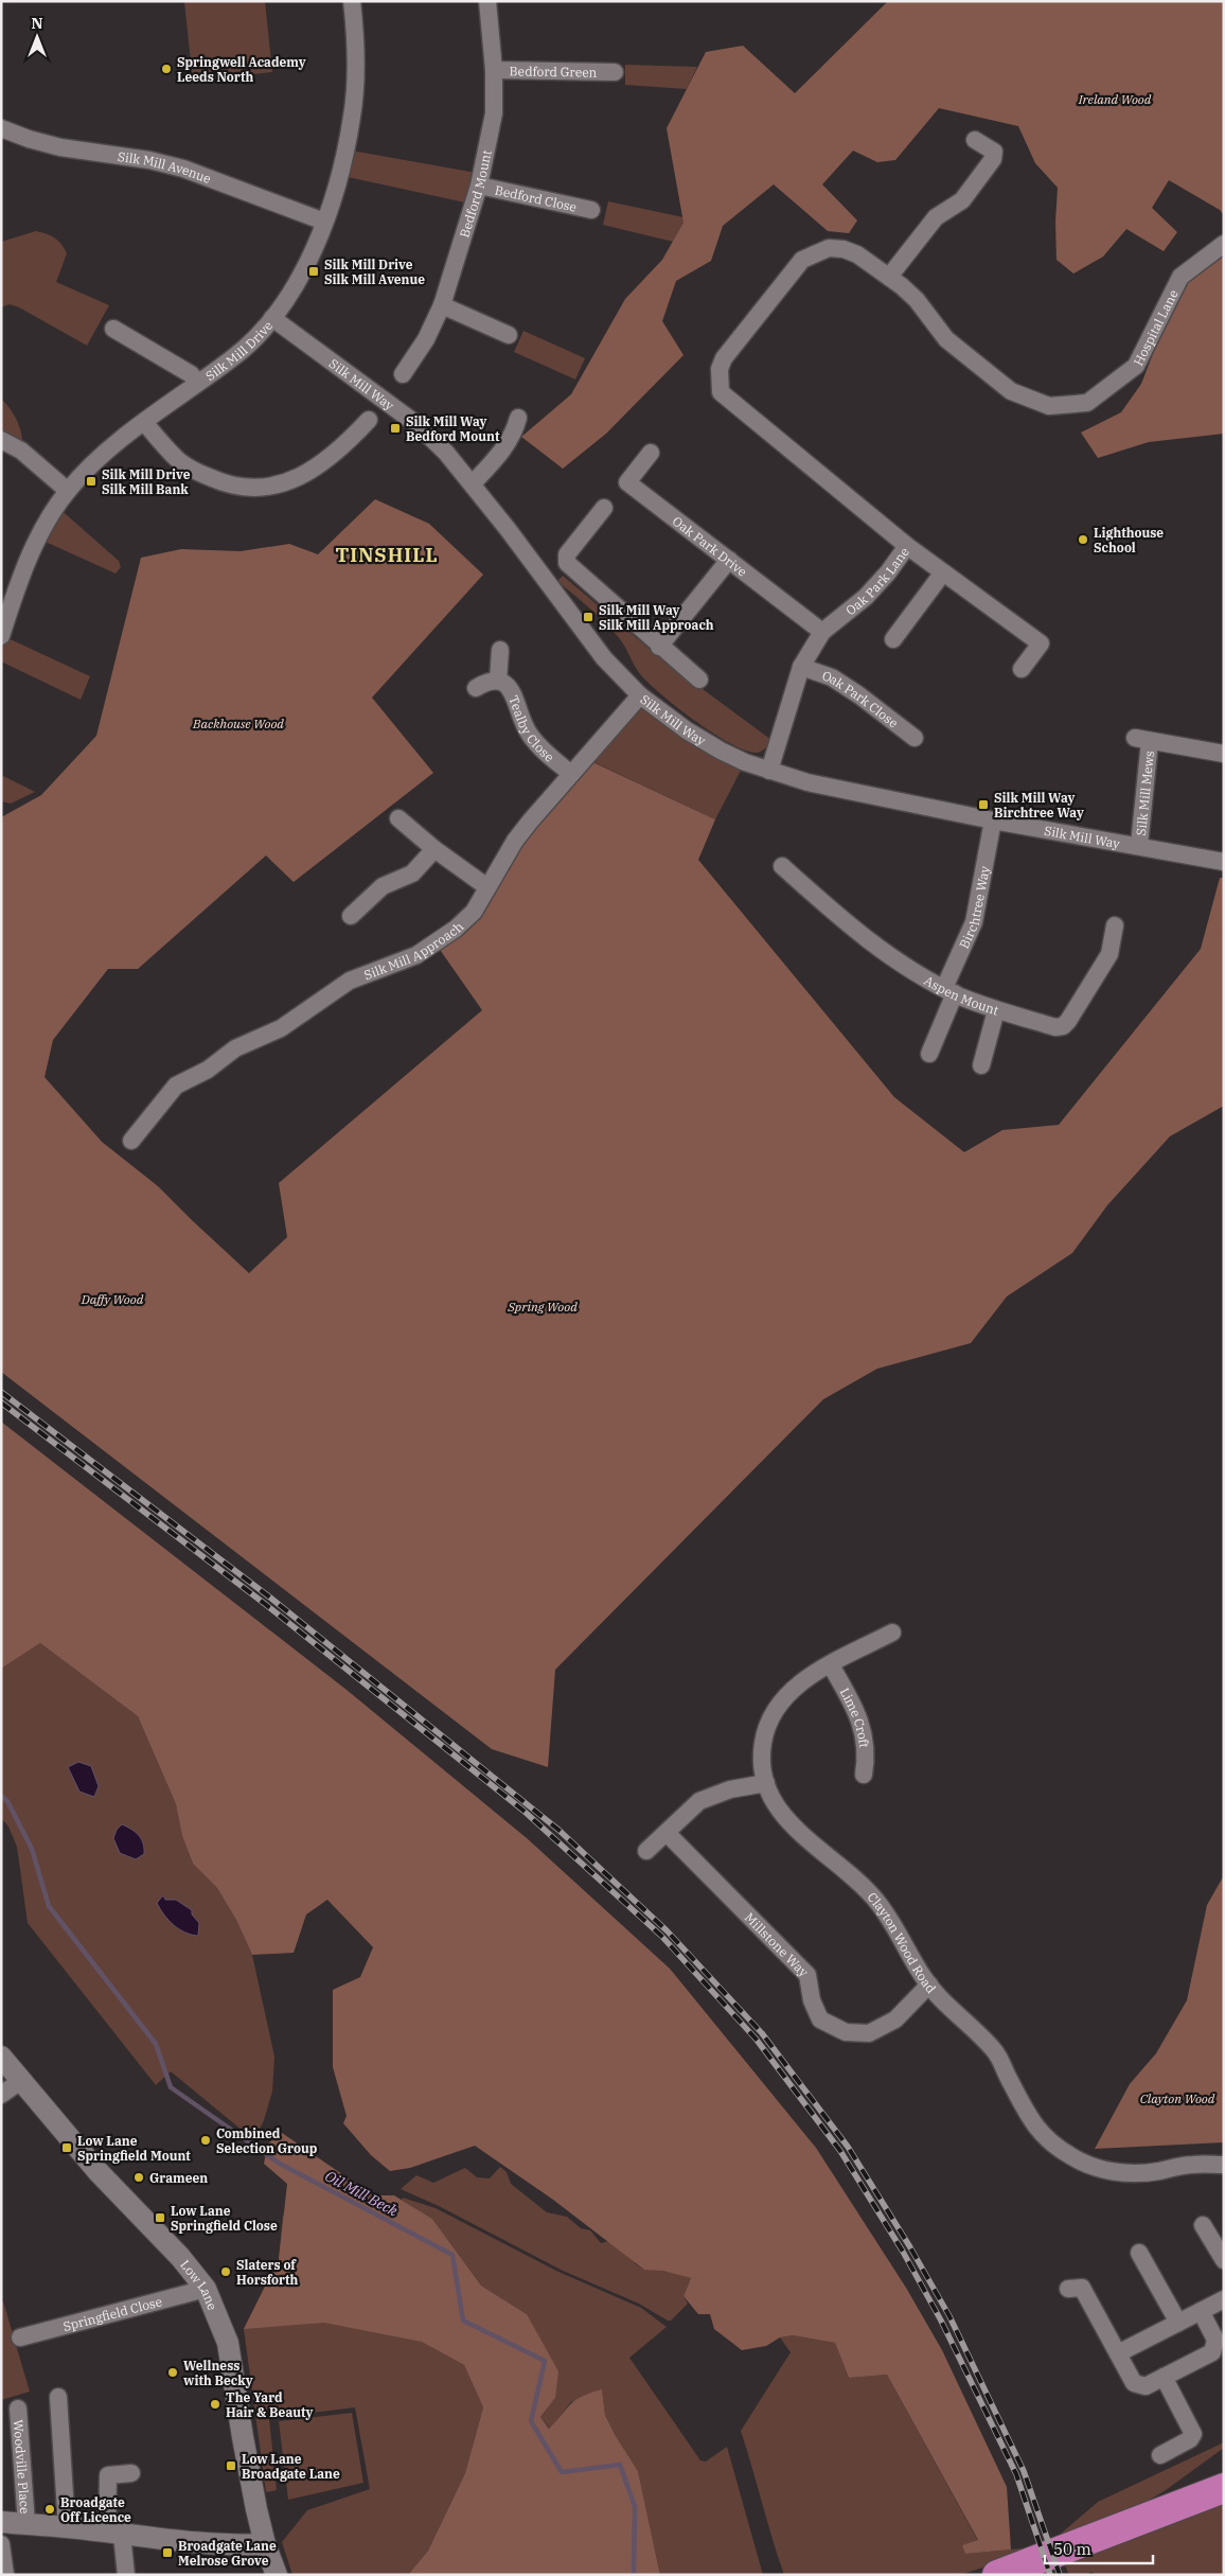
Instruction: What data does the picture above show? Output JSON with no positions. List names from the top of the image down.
{
  "streets": {
    "street": [
      "Bedford Green",
      "Silk Mill Avenue",
      "Bedford Mount",
      "Bedford Close",
      "Hospital Lane",
      "Silk Mill Drive",
      "Silk Mill Way",
      "Oak Park Drive",
      "Oak Park Lane",
      "Oak Park Close",
      "Tealby Close",
      "Silk Mill Mews",
      "Birchtree Way",
      "Silk Mill Approach",
      "Aspen Mount",
      "Lime Croft",
      "Clayton Wood Road",
      "Millstone Way",
      "Low Lane",
      "Springfield Close",
      "Woodville Place"
    ]
  },
  "crossings": [
    ["Bedford Green", "Bedford Mount"],
    ["Silk Mill Avenue", "Silk Mill Drive"],
    ["Bedford Mount", "Bedford Close"],
    ["Hospital Lane", "Oak Park Lane"],
    ["Silk Mill Drive", "Silk Mill Way"],
    ["Silk Mill Way", "Oak Park Lane"],
    ["Silk Mill Way", "Silk Mill Mews"],
    ["Silk Mill Way", "Birchtree Way"],
    ["Silk Mill Way", "Silk Mill Approach"],
    ["Oak Park Drive", "Oak Park Lane"],
    ["Oak Park Lane", "Oak Park Close"],
    ["Tealby Close", "Silk Mill Approach"],
    ["Birchtree Way", "Aspen Mount"],
    ["Lime Croft", "Clayton Wood Road"],
    ["Clayton Wood Road", "Millstone Way"],
    ["Low Lane", "Springfield Close"]
  ],
  "districts": ["TINSHILL"],
  "water": ["Oil Mill Beck"],
  "parks": [
    "Ireland Wood",
    "Backhouse Wood",
    "Daffy Wood",
    "Spring Wood",
    "Clayton Wood"
  ],
  "places": {
    "other": [
      "Springwell Academy Leeds North",
      "Lighthouse School",
      "Combined Selection Group",
      "Grameen",
      "Slaters of Horsforth",
      "Wellness with Becky",
      "The Yard Hair & Beauty",
      "Broadgate Off Licence"
    ],
    "transit": [
      "Silk Mill Drive Silk Mill Avenue",
      "Silk Mill Way Bedford Mount",
      "Silk Mill Drive Silk Mill Bank",
      "Silk Mill Way Silk Mill Approach",
      "Silk Mill Way Birchtree Way",
      "Low Lane Springfield Mount",
      "Low Lane Springfield Close",
      "Low Lane Broadgate Lane",
      "Broadgate Lane Melrose Grove"
    ]
  },
  "scale_bar": "50 m",
  "north": "top"
}
